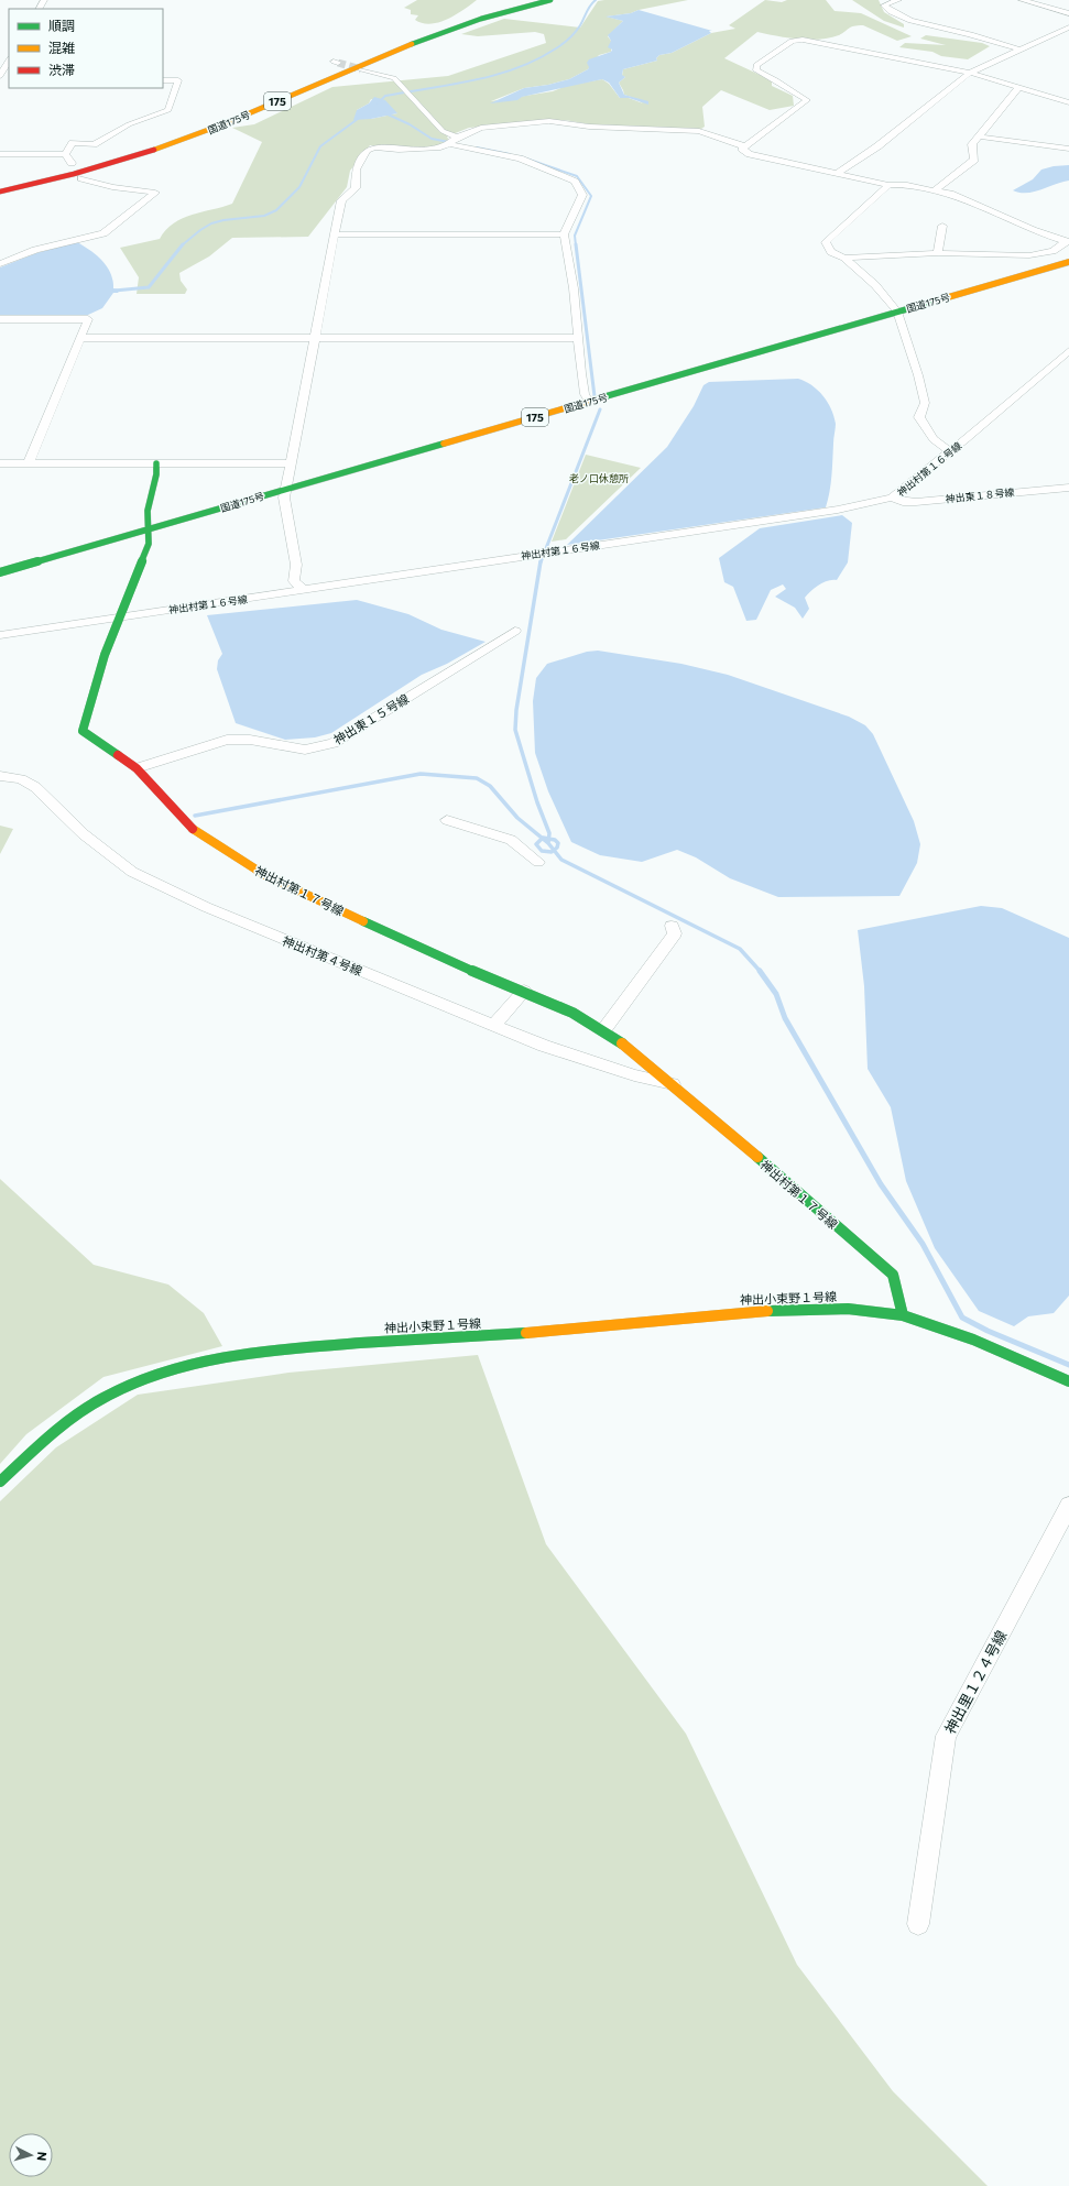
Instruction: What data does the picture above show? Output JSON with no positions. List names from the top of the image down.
{
  "streets": {
    "main road": [
      "175",
      "国道175号",
      "神出村第１７号線",
      "神出小束野１号線"
    ],
    "street": [
      "神出村第１６号線",
      "神出東１８号線",
      "神出東１５号線",
      "神出村第４号線",
      "神出里１２４号線"
    ]
  },
  "crossings": [
    ["国道175号", "神出村第１７号線"],
    ["神出村第１６号線", "神出東１８号線"],
    ["神出村第１６号線", "神出村第１７号線"],
    ["神出東１５号線", "神出村第１７号線"],
    ["神出村第１７号線", "神出村第４号線"],
    ["神出村第１７号線", "神出小束野１号線"]
  ],
  "parks": ["老ノ口休憩所"],
  "legend": ["順調", "混雑", "渋滞"],
  "north": "right"
}
